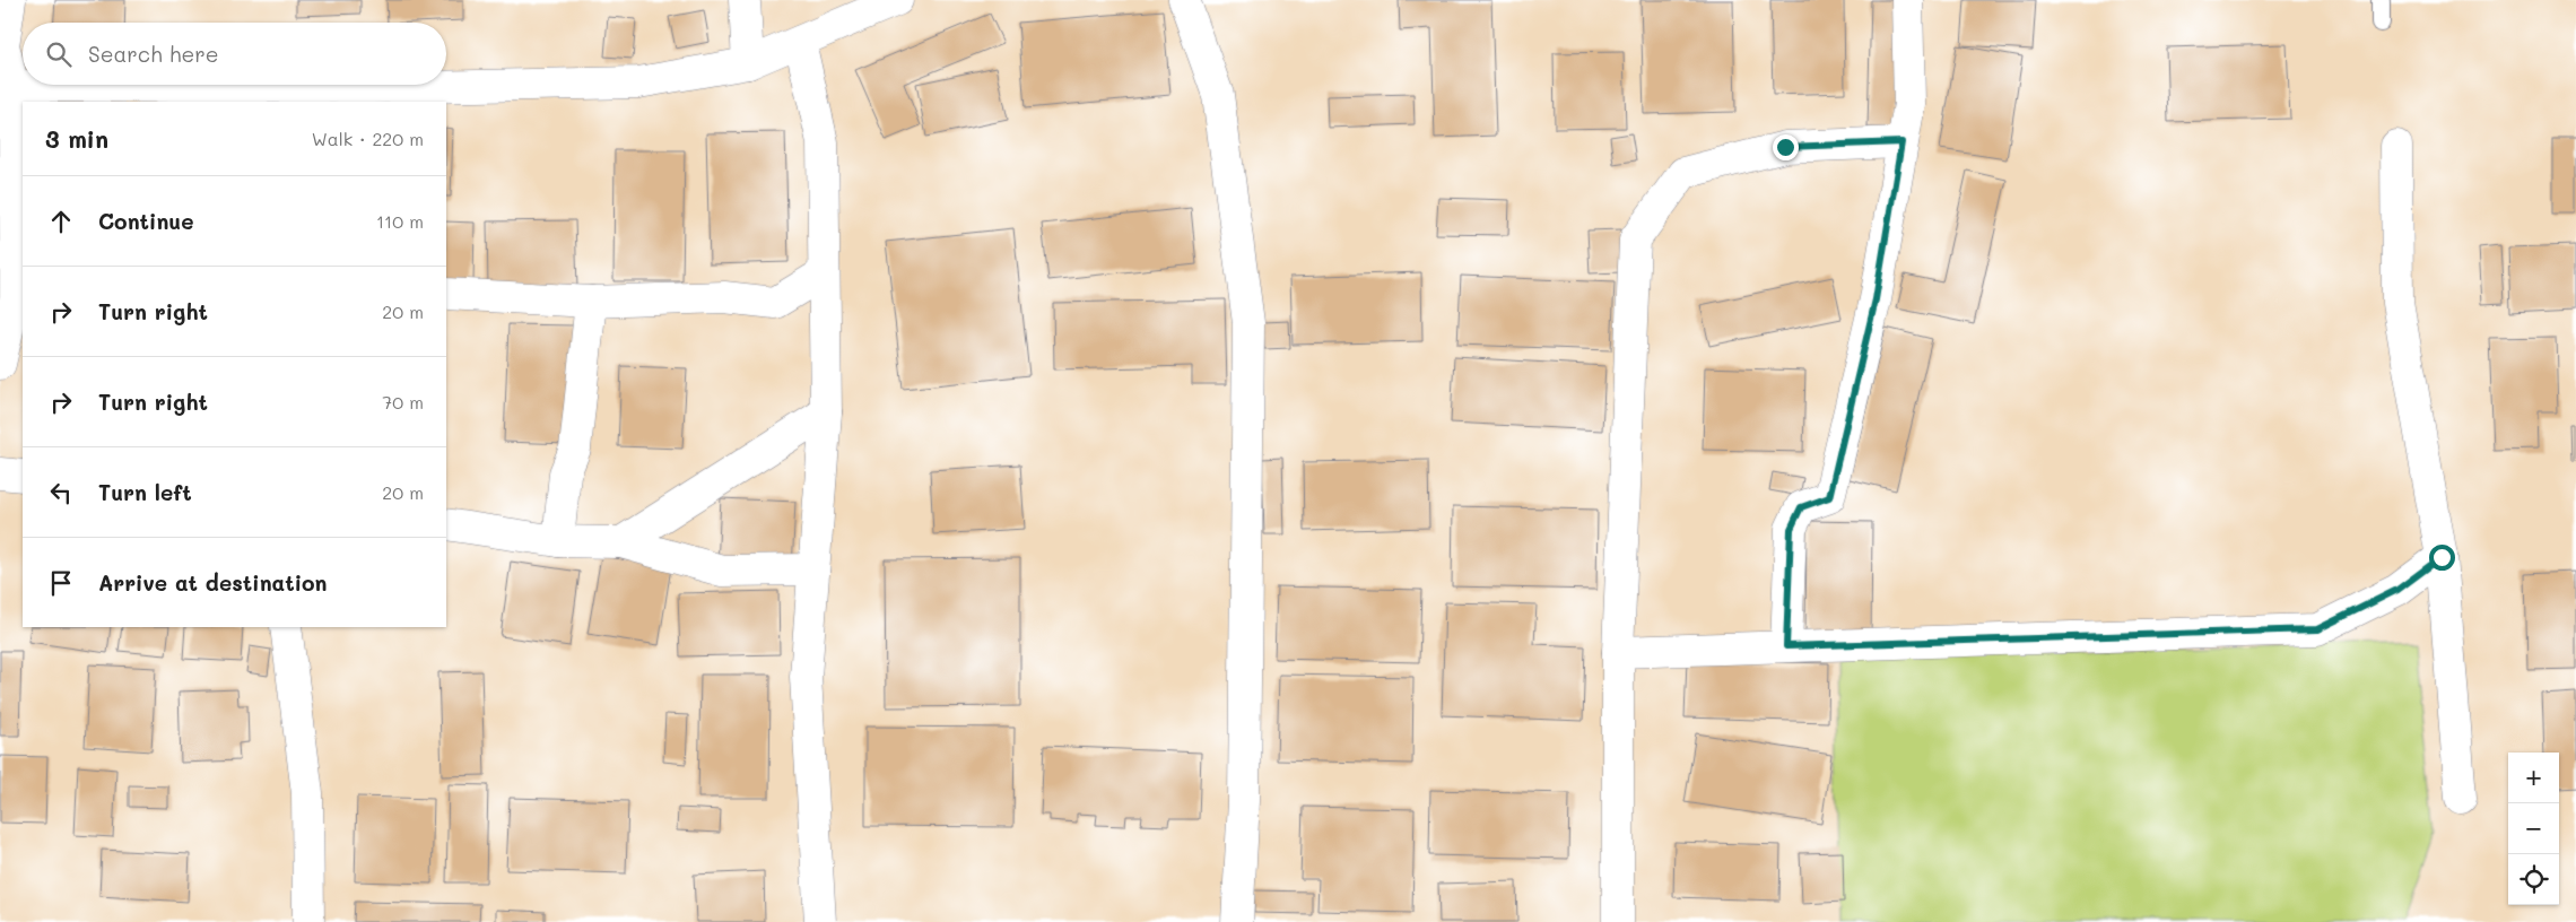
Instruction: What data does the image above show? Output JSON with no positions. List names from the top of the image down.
{
  "page": {
    "search": "Search here",
    "heading": ["3 min", "Walk · 220 m"],
    "list": [
      ["Continue", "110 m"],
      ["Turn right", "20 m"],
      ["Turn right", "70 m"],
      ["Turn left", "20 m"],
      "Arrive at destination"
    ],
    "map_buttons": ["+", "−"]
  }
}
